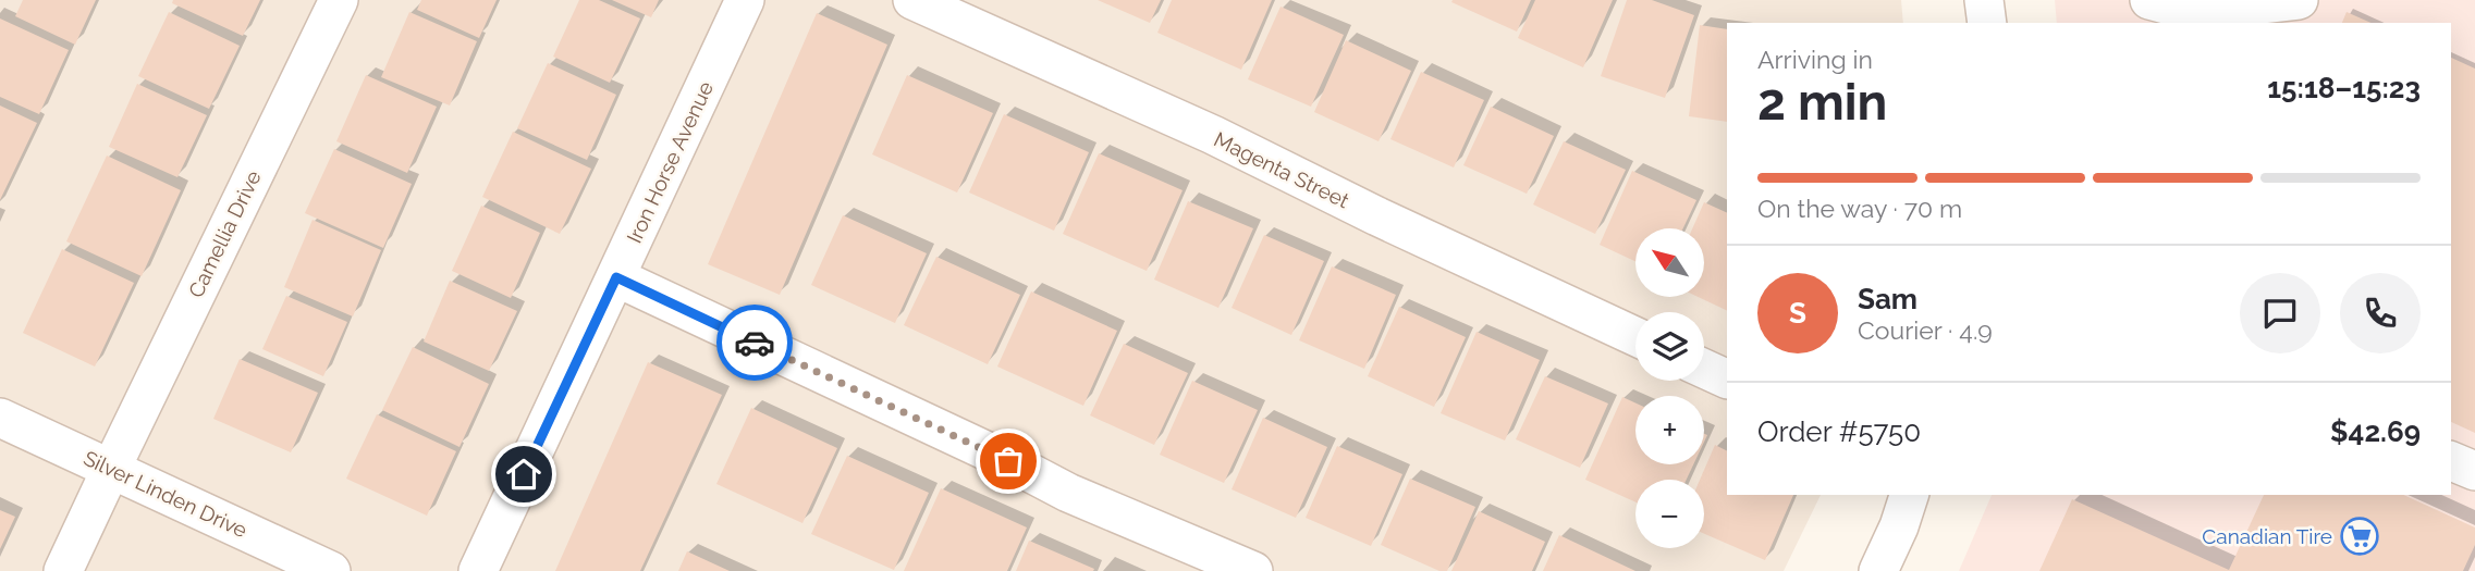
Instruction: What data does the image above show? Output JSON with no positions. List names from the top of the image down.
{
  "streets": {
    "street": [
      "Iron Horse Avenue",
      "Magenta Street",
      "Camellia Drive",
      "Silver Linden Drive"
    ]
  },
  "crossings": [
    ["Camellia Drive", "Silver Linden Drive"]
  ],
  "places": {
    "supermarket": ["Canadian Tire"]
  },
  "north": "top left",
  "page": {
    "heading": ["2 min", "Arriving in", "15:18–15:23"],
    "panel": [
      "Sam",
      "Courier · 4.9",
      "Order #5750",
      "$42.69"
    ],
    "bar": "On the way · 70 m",
    "map_buttons": ["+", "−"],
    "round": "S"
  }
}
